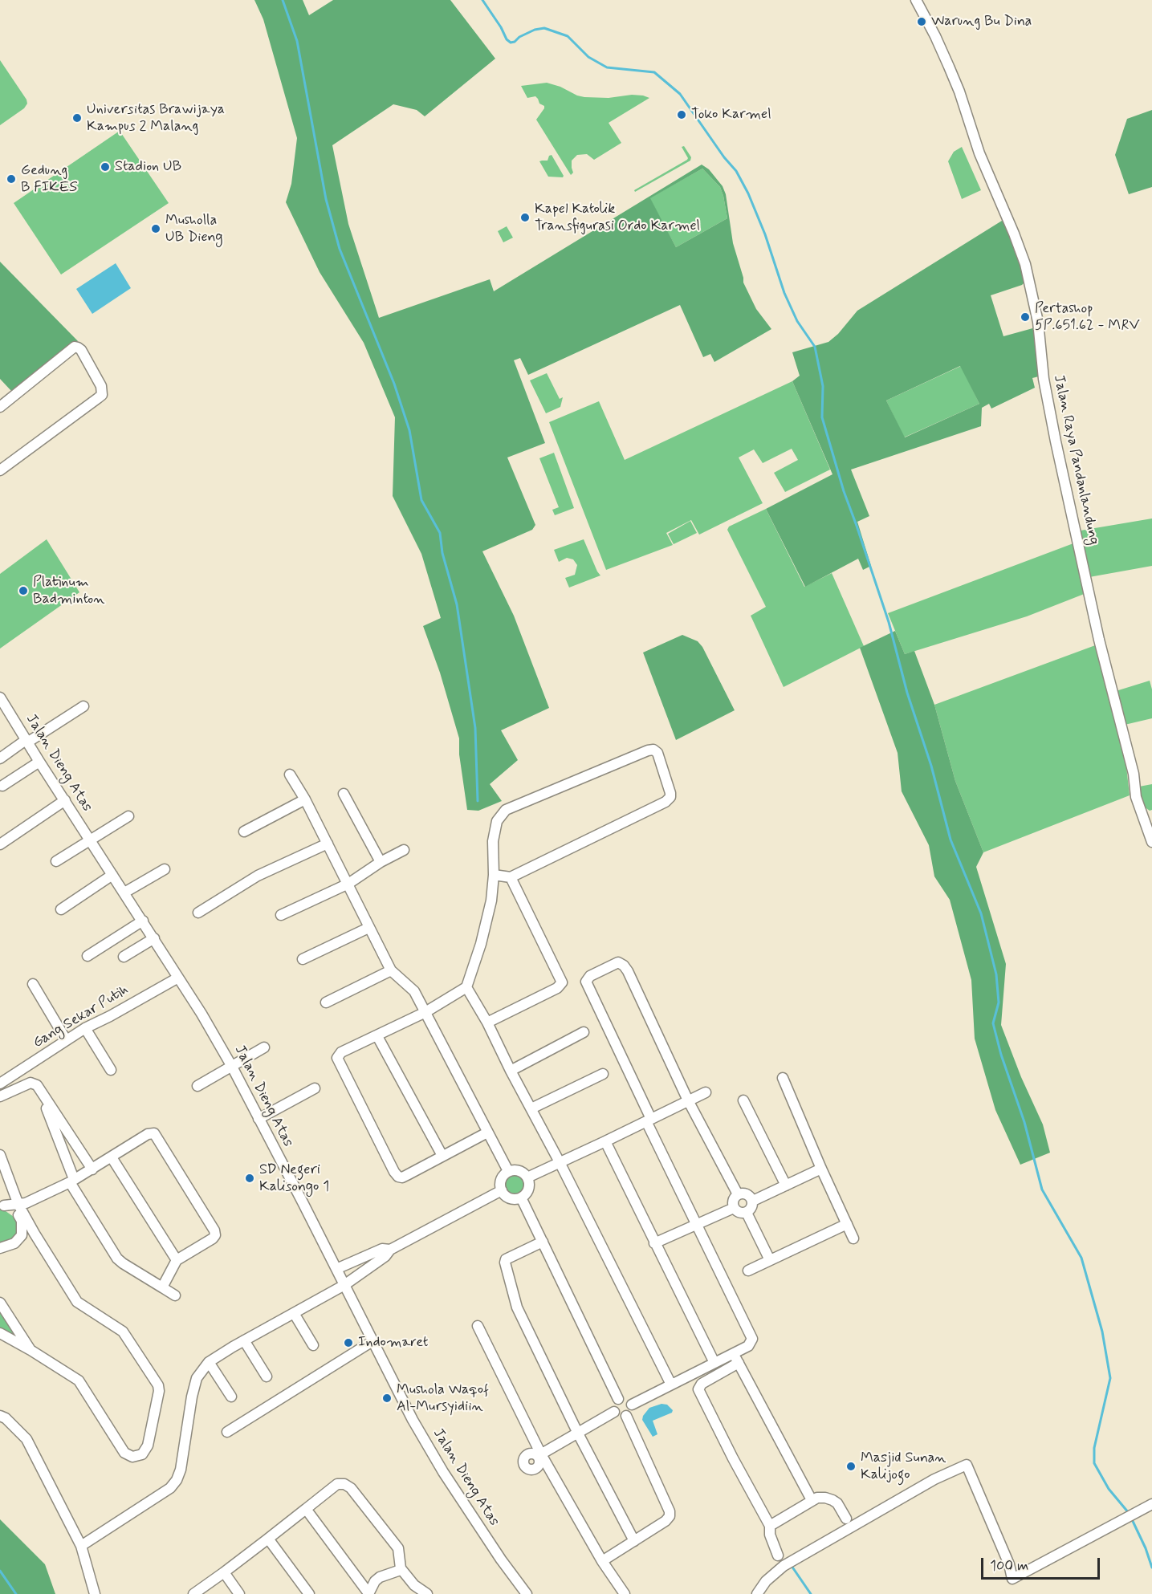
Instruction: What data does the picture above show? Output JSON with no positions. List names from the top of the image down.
{
  "streets": {
    "street": ["Jalan Raya Pandanlandung", "Jalan Dieng Atas", "Gang Sekar Putih"]
  },
  "crossings": [
    ["Jalan Dieng Atas", "Gang Sekar Putih"]
  ],
  "places": [
    "Warung Bu Dina",
    "Toko Karmel",
    "Universitas Brawijaya Kampus 2 Malang",
    "Stadion UB",
    "Gedung B FIKES",
    "Kapel Katolik Transfigurasi Ordo Karmel",
    "Musholla UB Dieng",
    "Pertashop 5P.651.62 - MRV",
    "Platinum Badminton",
    "SD Negeri Kalisongo 1",
    "Indomaret",
    "Mushola Waqof Al-Mursyidiin",
    "Masjid Sunan Kalijogo"
  ],
  "scale_bar": "100 m"
}
